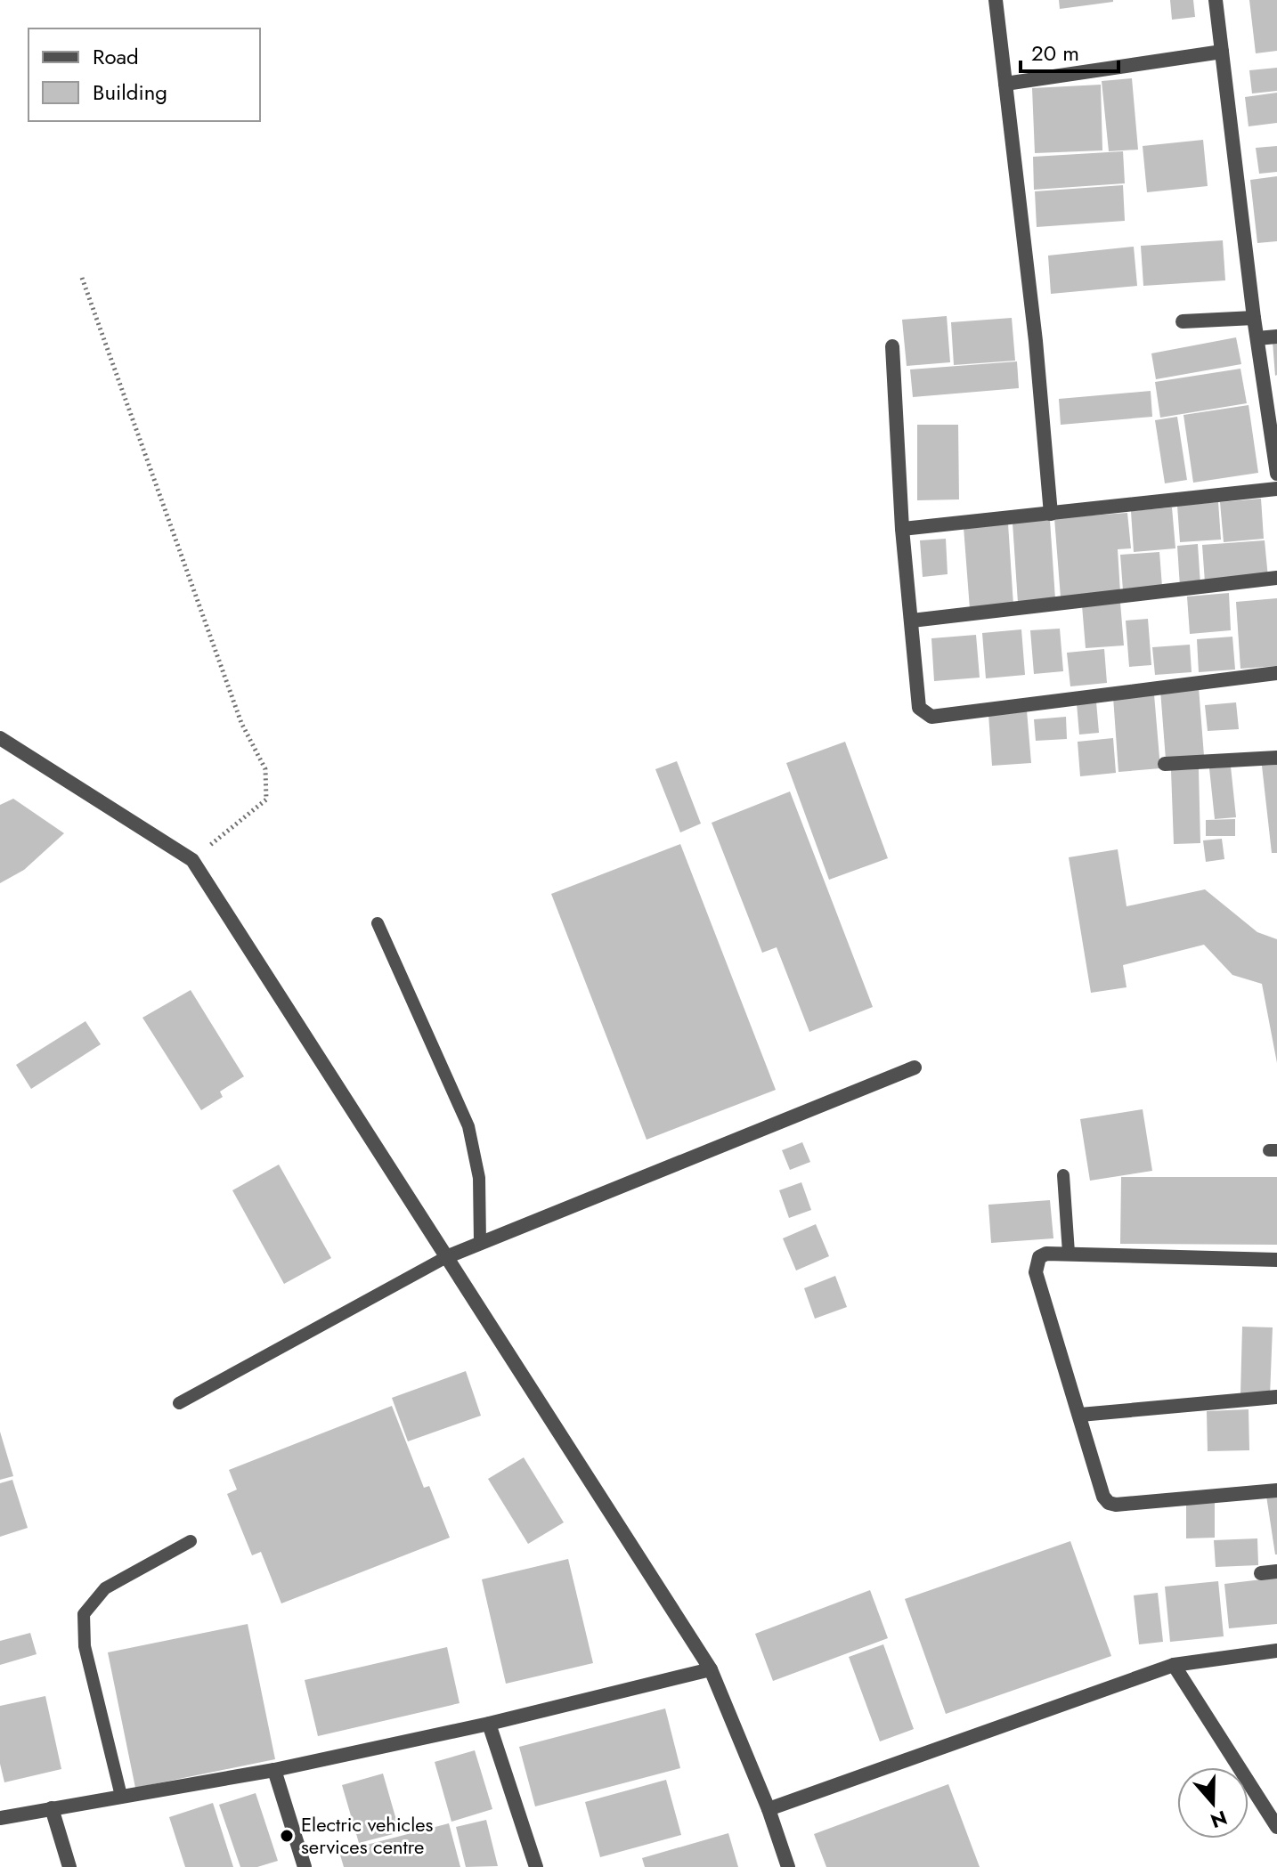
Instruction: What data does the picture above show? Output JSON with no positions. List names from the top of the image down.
{
  "places": ["Electric vehicles services centre"],
  "legend": ["Road", "Building"],
  "scale_bar": "20 m",
  "north": "bottom"
}
